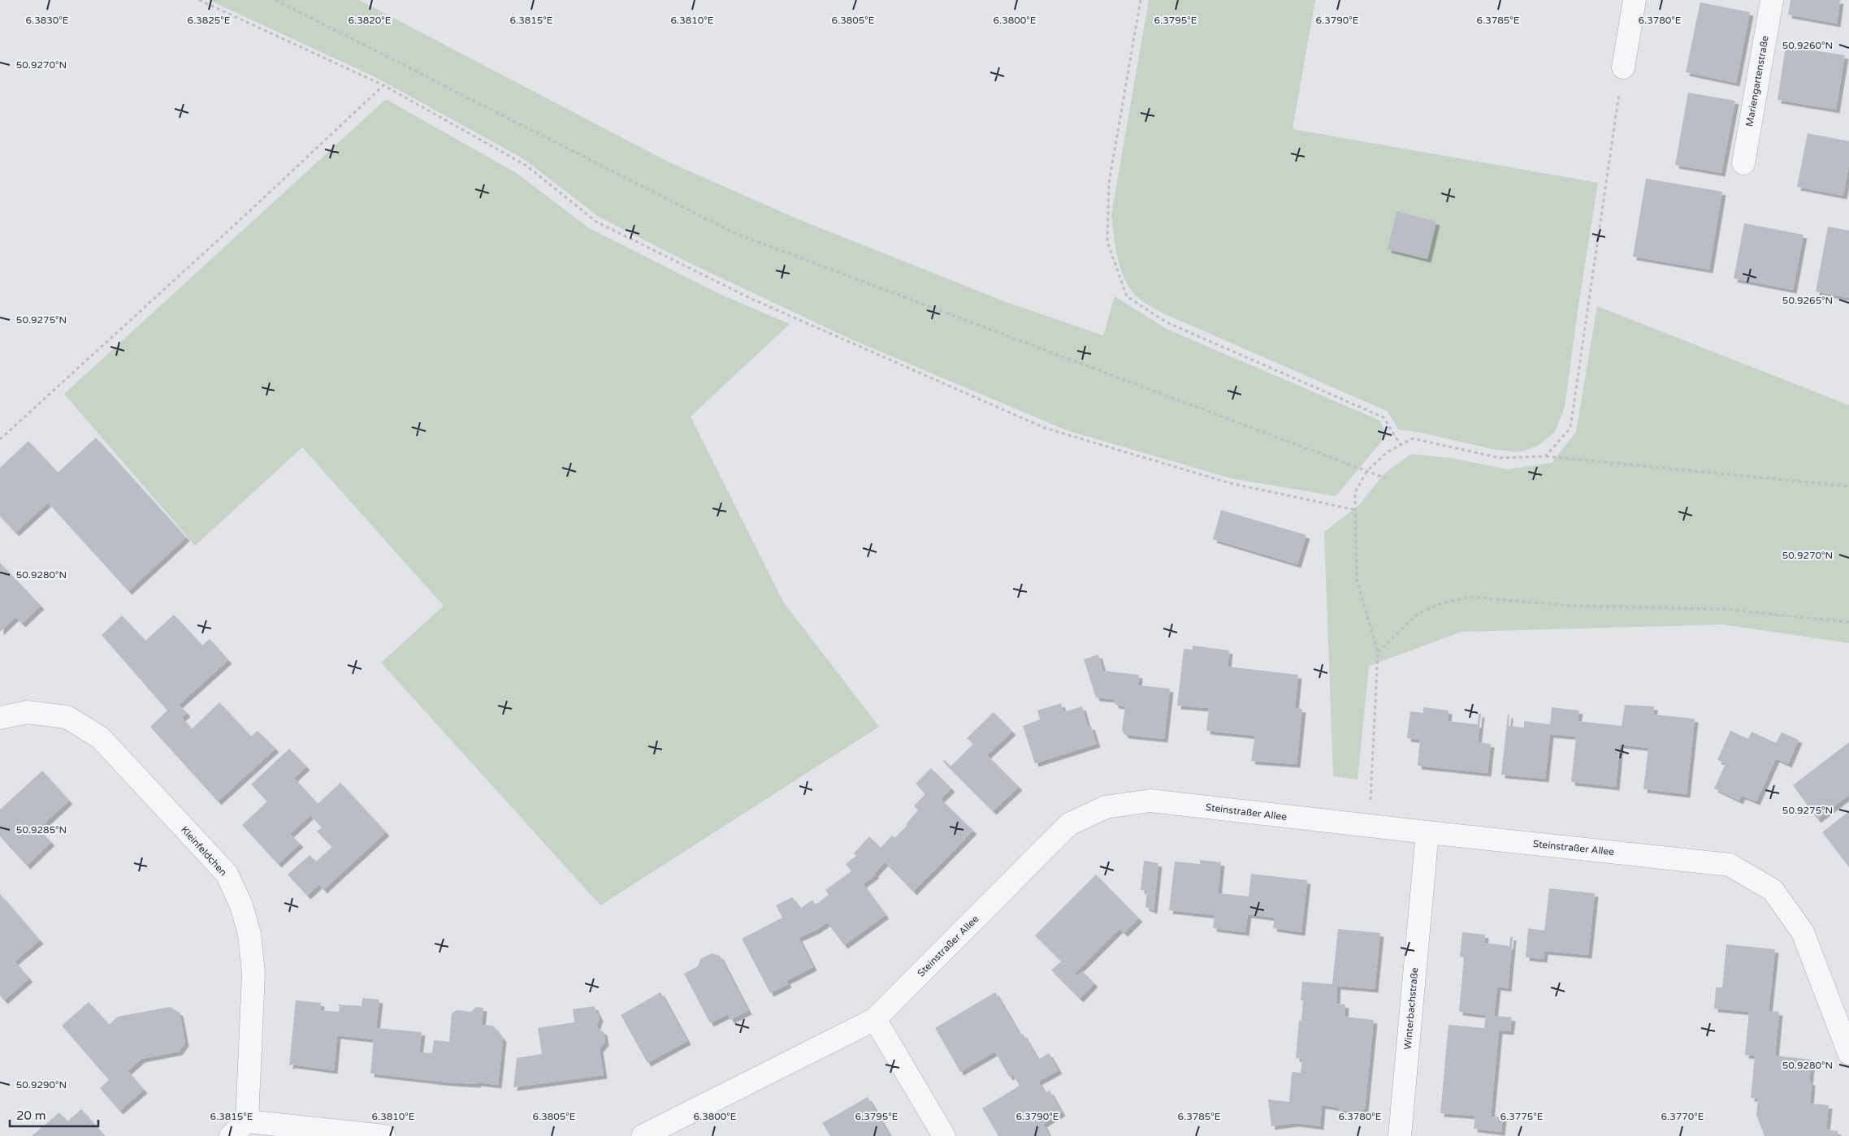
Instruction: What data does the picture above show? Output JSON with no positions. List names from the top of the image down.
{
  "streets": {
    "street": [
      "Mariengartenstraße",
      "Steinstraßer Allee",
      "Kleinfeldchen",
      "Winterbachstraße"
    ]
  },
  "crossings": [
    ["Steinstraßer Allee", "Winterbachstraße"]
  ],
  "scale_bar": "20 m",
  "coordinates": [
    "6.3830°E",
    "6.3820°E",
    "6.3815°E",
    "6.3810°E",
    "6.3805°E",
    "6.3800°E",
    "6.3795°E",
    "6.3790°E",
    "6.3785°E",
    "6.3780°E",
    "6.3825°E",
    "50.9260°N",
    "50.9270°N",
    "50.9265°N",
    "50.9275°N",
    "50.9280°N",
    "50.9285°N",
    "50.9290°N",
    "6.3775°E",
    "6.3770°E"
  ]
}
